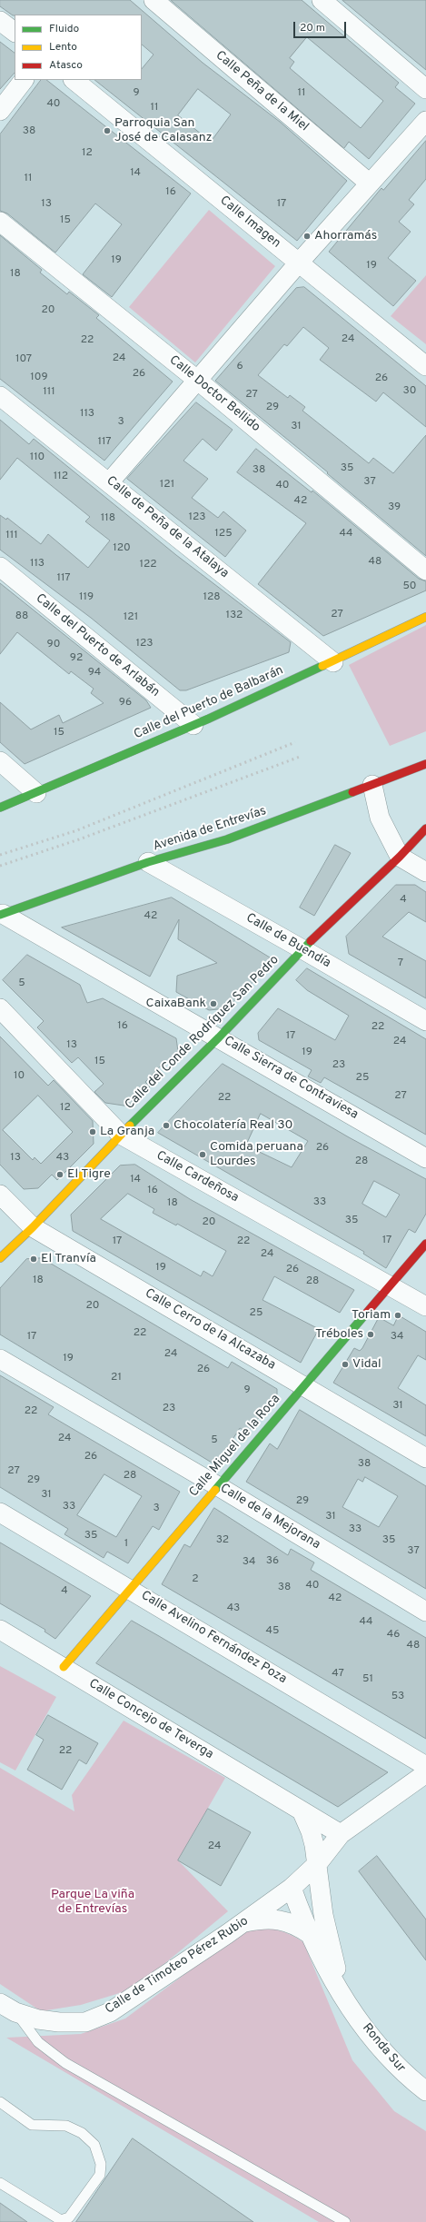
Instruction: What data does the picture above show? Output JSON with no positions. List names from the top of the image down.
{
  "streets": {
    "street": [
      "Calle Peña de la Miel",
      "Calle Imagen",
      "Calle Doctor Bellido",
      "Calle de Peña de la Atalaya",
      "Calle del Puerto de Arlabán",
      "Calle del Puerto de Balbarán",
      "Avenida de Entrevías",
      "Calle de Buendía",
      "Calle del Conde Rodríguez San Pedro",
      "Calle Sierra de Contraviesa",
      "Calle Cardeñosa",
      "Calle Cerro de la Alcazaba",
      "Calle Miguel de la Roca",
      "Calle de la Mejorana",
      "Calle Avelino Fernández Poza",
      "Calle Concejo de Teverga",
      "Calle de Timoteo Pérez Rubio",
      "Ronda Sur"
    ]
  },
  "crossings": [
    ["Calle de Peña de la Atalaya", "Calle del Puerto de Balbarán"],
    ["Calle del Puerto de Arlabán", "Calle del Puerto de Balbarán"],
    ["Avenida de Entrevías", "Calle de Buendía"],
    ["Avenida de Entrevías", "Calle Sierra de Contraviesa"],
    ["Calle de Buendía", "Calle del Conde Rodríguez San Pedro"],
    ["Calle del Conde Rodríguez San Pedro", "Calle Sierra de Contraviesa"],
    ["Calle del Conde Rodríguez San Pedro", "Calle Cardeñosa"],
    ["Calle del Conde Rodríguez San Pedro", "Calle Cerro de la Alcazaba"],
    ["Calle Cardeñosa", "Calle Miguel de la Roca"],
    ["Calle Cerro de la Alcazaba", "Calle Miguel de la Roca"],
    ["Calle Miguel de la Roca", "Calle de la Mejorana"],
    ["Calle Miguel de la Roca", "Calle Avelino Fernández Poza"],
    ["Calle Miguel de la Roca", "Calle Concejo de Teverga"],
    ["Calle Concejo de Teverga", "Calle de Timoteo Pérez Rubio"],
    ["Calle de Timoteo Pérez Rubio", "Ronda Sur"]
  ],
  "parks": ["Parque La viña de Entrevías"],
  "places": [
    "Parroquia San José de Calasanz",
    "Ahorramás",
    "CaixaBank",
    "Chocolatería Real 30",
    "La Granja",
    "Comida peruana Lourdes",
    "El Tigre",
    "El Tranvía",
    "Toriam",
    "Tréboles",
    "Vidal"
  ],
  "house_numbers": [
    "9",
    "11",
    "40",
    "11",
    "38",
    "12",
    "14",
    "11",
    "16",
    "13",
    "17",
    "15",
    "19",
    "19",
    "18",
    "20",
    "24",
    "22",
    "24",
    "107",
    "6",
    "26",
    "109",
    "26",
    "30",
    "111",
    "27",
    "29",
    "113",
    "3",
    "31",
    "117",
    "110",
    "35",
    "38",
    "112",
    "37",
    "121",
    "40",
    "42",
    "39",
    "123",
    "118",
    "125",
    "44",
    "111",
    "120",
    "48",
    "113",
    "122",
    "117",
    "50",
    "119",
    "128",
    "27",
    "132",
    "88",
    "121",
    "123",
    "90",
    "92",
    "94",
    "96",
    "15",
    "4",
    "42",
    "7",
    "5",
    "16",
    "22",
    "17",
    "24",
    "13",
    "19",
    "15",
    "23",
    "10",
    "25",
    "27",
    "22",
    "12",
    "26",
    "13",
    "43",
    "28",
    "14",
    "16",
    "33",
    "18",
    "35",
    "20",
    "17",
    "17",
    "22",
    "24",
    "19",
    "26",
    "18",
    "28",
    "20",
    "25",
    "22",
    "17",
    "34",
    "24",
    "19",
    "26",
    "21",
    "9",
    "31",
    "23",
    "22",
    "24",
    "5",
    "26",
    "38",
    "27",
    "28",
    "29",
    "31",
    "29",
    "33",
    "3",
    "31",
    "33",
    "35",
    "32",
    "35",
    "1",
    "37",
    "36",
    "34",
    "2",
    "40",
    "38",
    "4",
    "42",
    "43",
    "44",
    "45",
    "46",
    "48",
    "47",
    "51",
    "53",
    "22",
    "24"
  ],
  "legend": ["Fluido", "Lento", "Atasco"],
  "scale_bar": "20 m"
}
